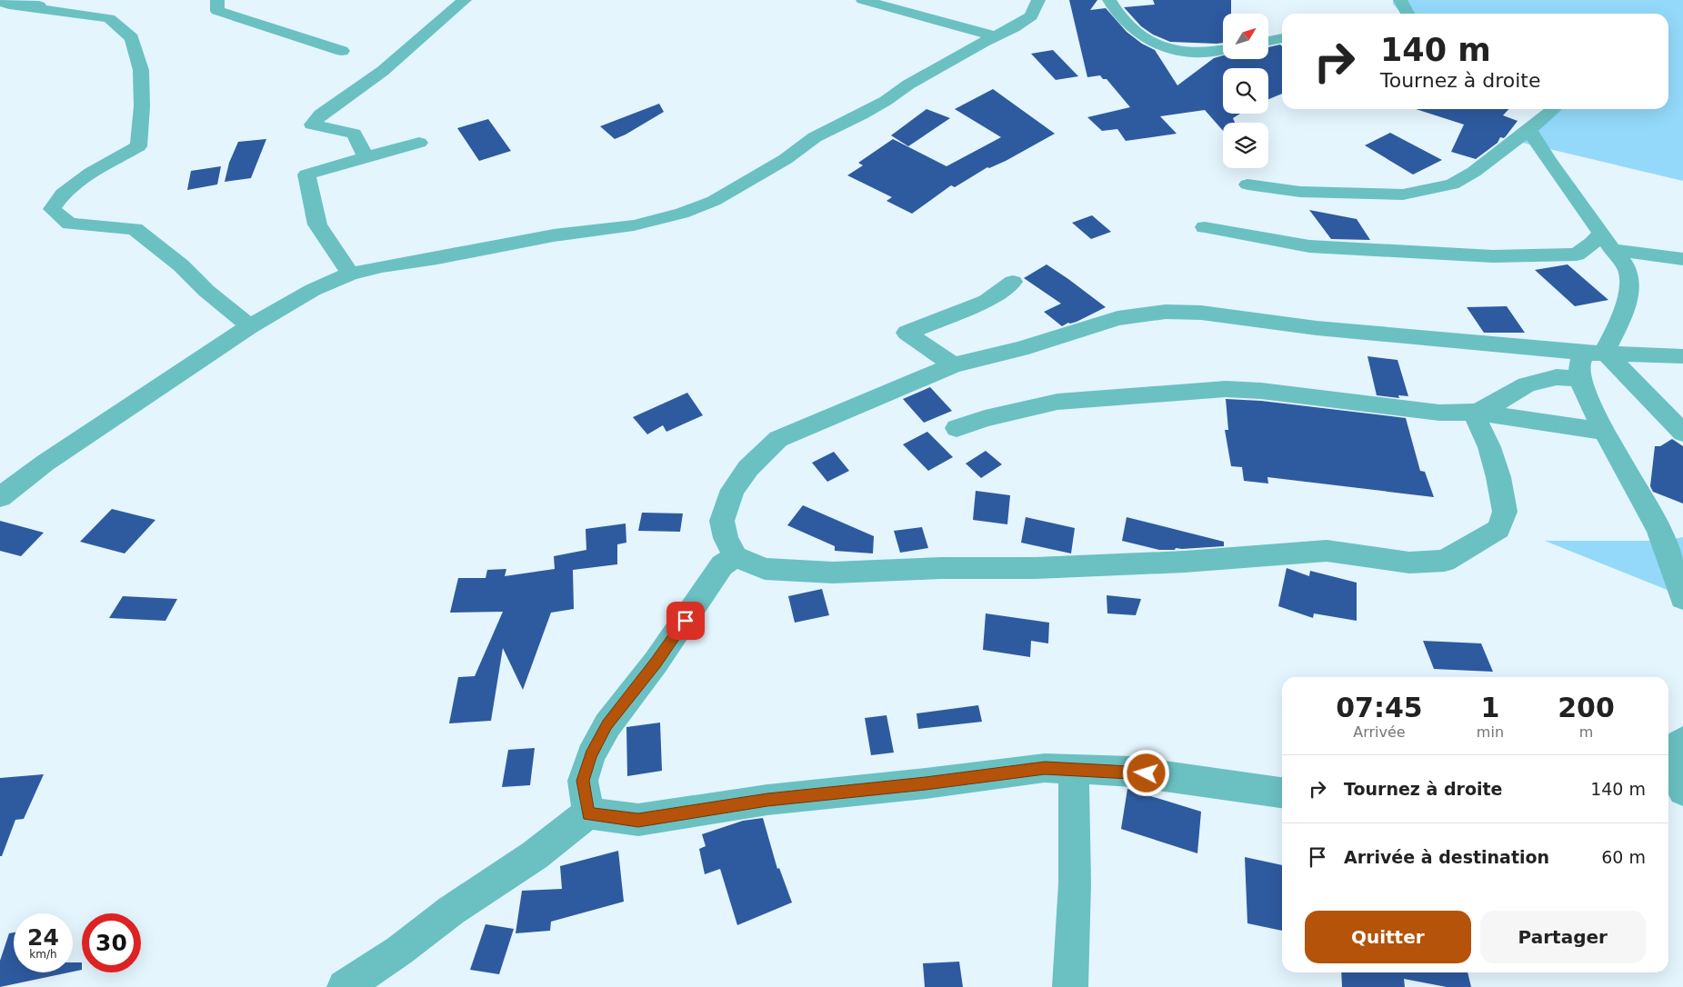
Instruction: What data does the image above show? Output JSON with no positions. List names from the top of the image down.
{
  "north": "top right",
  "page": {
    "turn": ["140 m", "Tournez à droite"],
    "eta": [
      "07:45",
      "Arrivée",
      "1",
      "min",
      "200",
      "m"
    ],
    "list": [
      {
        "name": "Tournez à droite",
        "value": "140 m"
      },
      {
        "name": "Arrivée à destination",
        "value": "60 m"
      }
    ],
    "buttons": ["Quitter", "Partager"],
    "speed": "24 km/h",
    "limit": "30"
  }
}
